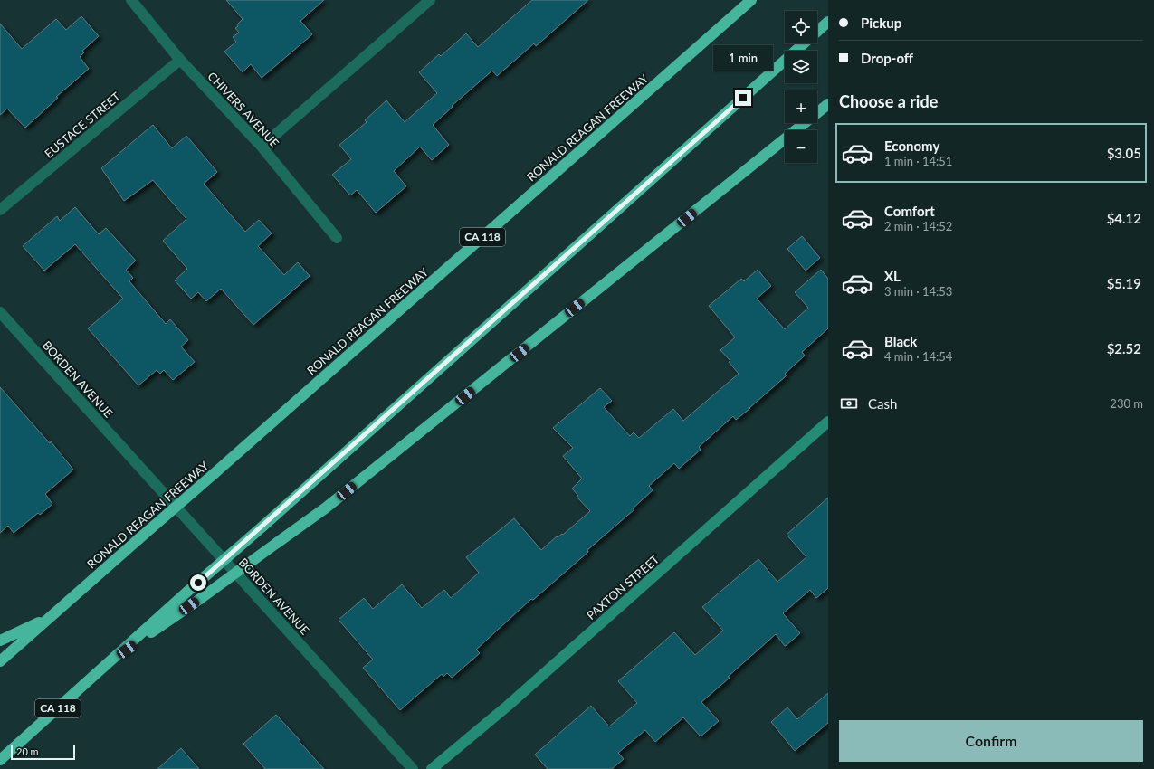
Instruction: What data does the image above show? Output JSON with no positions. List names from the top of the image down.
{
  "streets": {
    "highway": ["RONALD REAGAN FREEWAY", "CA 118"],
    "street": [
      "CHIVERS AVENUE",
      "EUSTACE STREET",
      "BORDEN AVENUE",
      "PAXTON STREET"
    ]
  },
  "crossings": [
    ["CHIVERS AVENUE", "EUSTACE STREET"]
  ],
  "scale_bar": "20 m",
  "page": {
    "banner": ["Pickup", "Drop-off"],
    "map_buttons": ["+", "−"],
    "bubble": "1 min",
    "heading": "Choose a ride",
    "list": [
      {
        "name": "Economy",
        "note": "1 min · 14:51",
        "value": "$3.05"
      },
      {
        "name": "Comfort",
        "note": "2 min · 14:52",
        "value": "$4.12"
      },
      {
        "name": "XL",
        "note": "3 min · 14:53",
        "value": "$5.19"
      },
      {
        "name": "Black",
        "note": "4 min · 14:54",
        "value": "$2.52"
      }
    ],
    "pay": ["Cash", "230 m"],
    "buttons": "Confirm",
    "scale": "20 m"
  }
}
